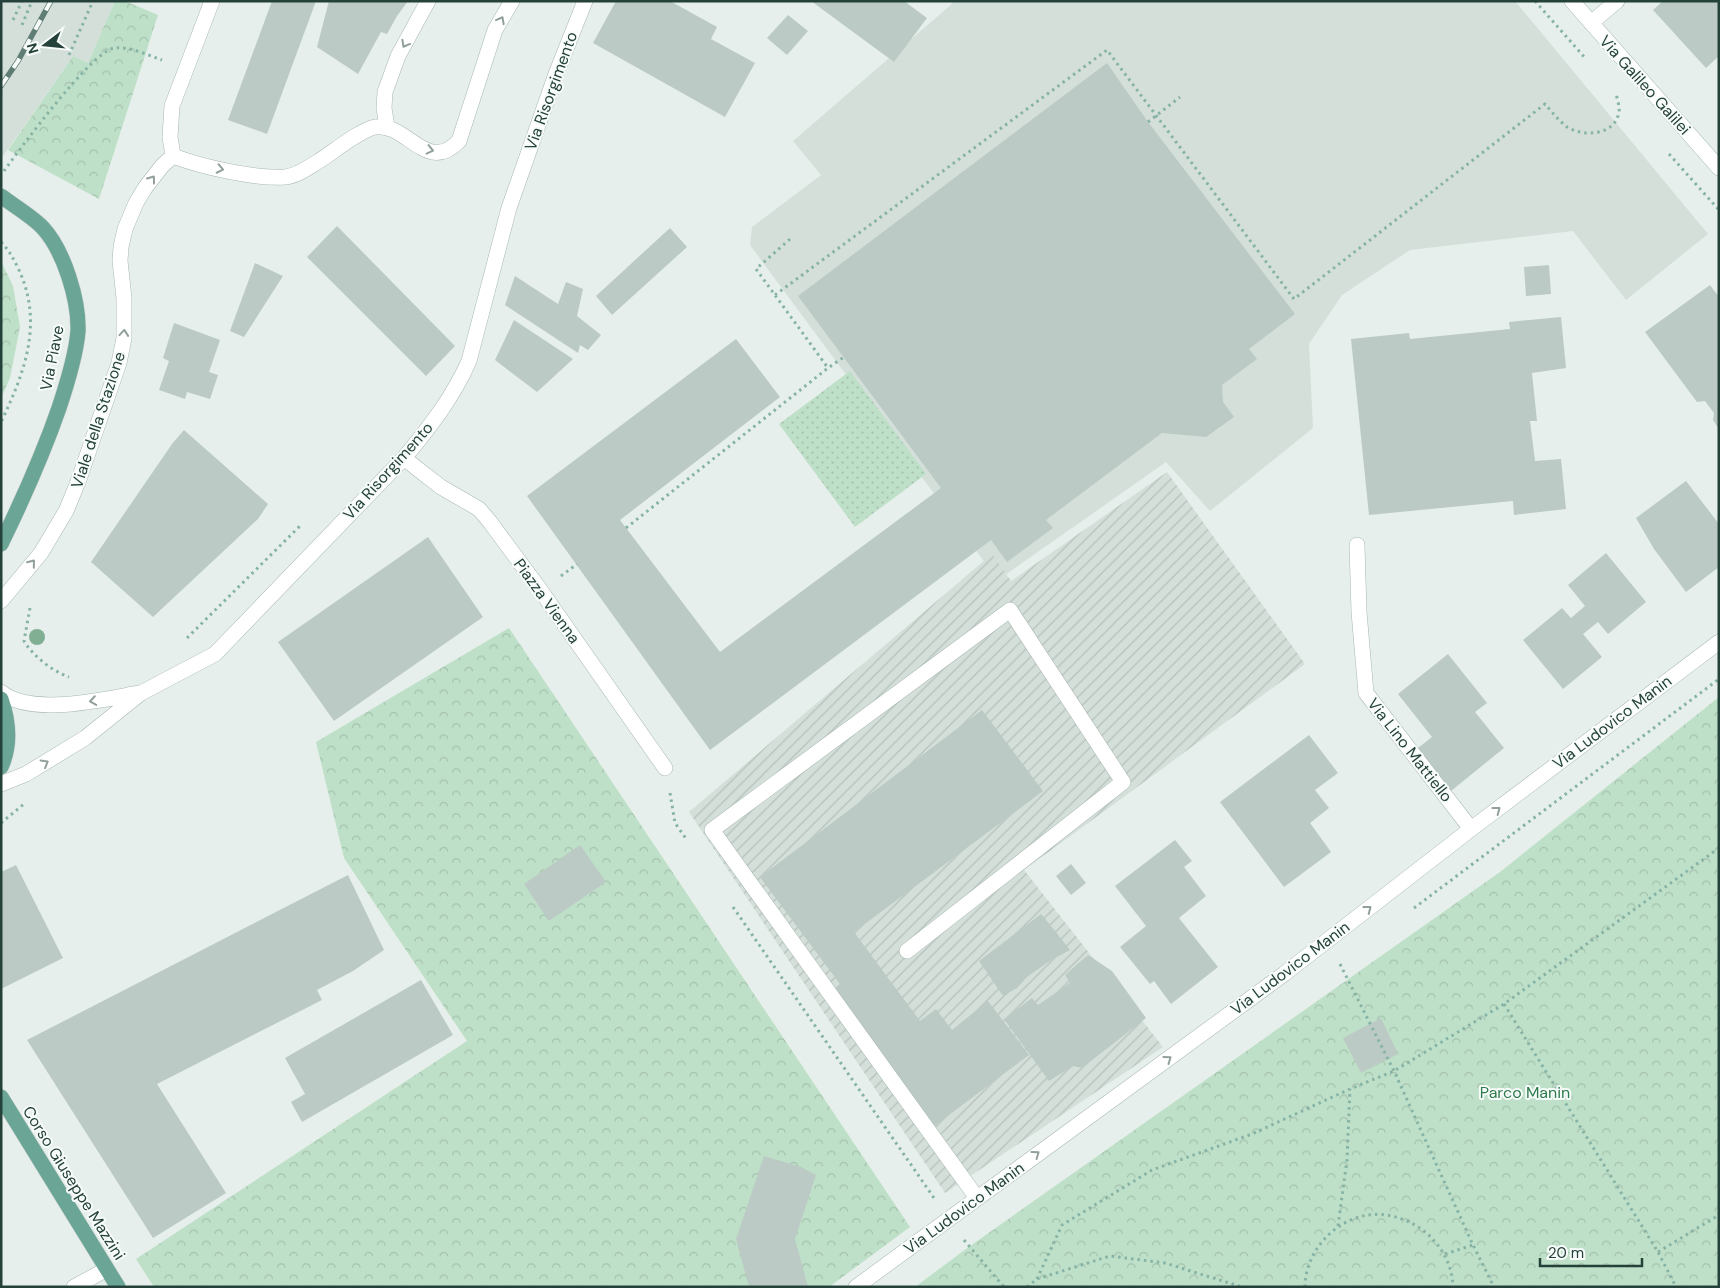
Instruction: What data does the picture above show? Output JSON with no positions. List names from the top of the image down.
{
  "streets": {
    "main road": ["Via Piave", "Corso Giuseppe Mazzini"],
    "street": [
      "Via Galileo Galilei",
      "Via Risorgimento",
      "Viale della Stazione",
      "Piazza Vienna",
      "Via Ludovico Manin",
      "Via Lino Mattiello"
    ]
  },
  "crossings": [
    ["Via Risorgimento", "Piazza Vienna"],
    ["Via Ludovico Manin", "Via Lino Mattiello"]
  ],
  "one_way": ["Viale della Stazione", "Via Ludovico Manin"],
  "parks": ["Parco Manin"],
  "scale_bar": "20 m",
  "north": "left"
}
